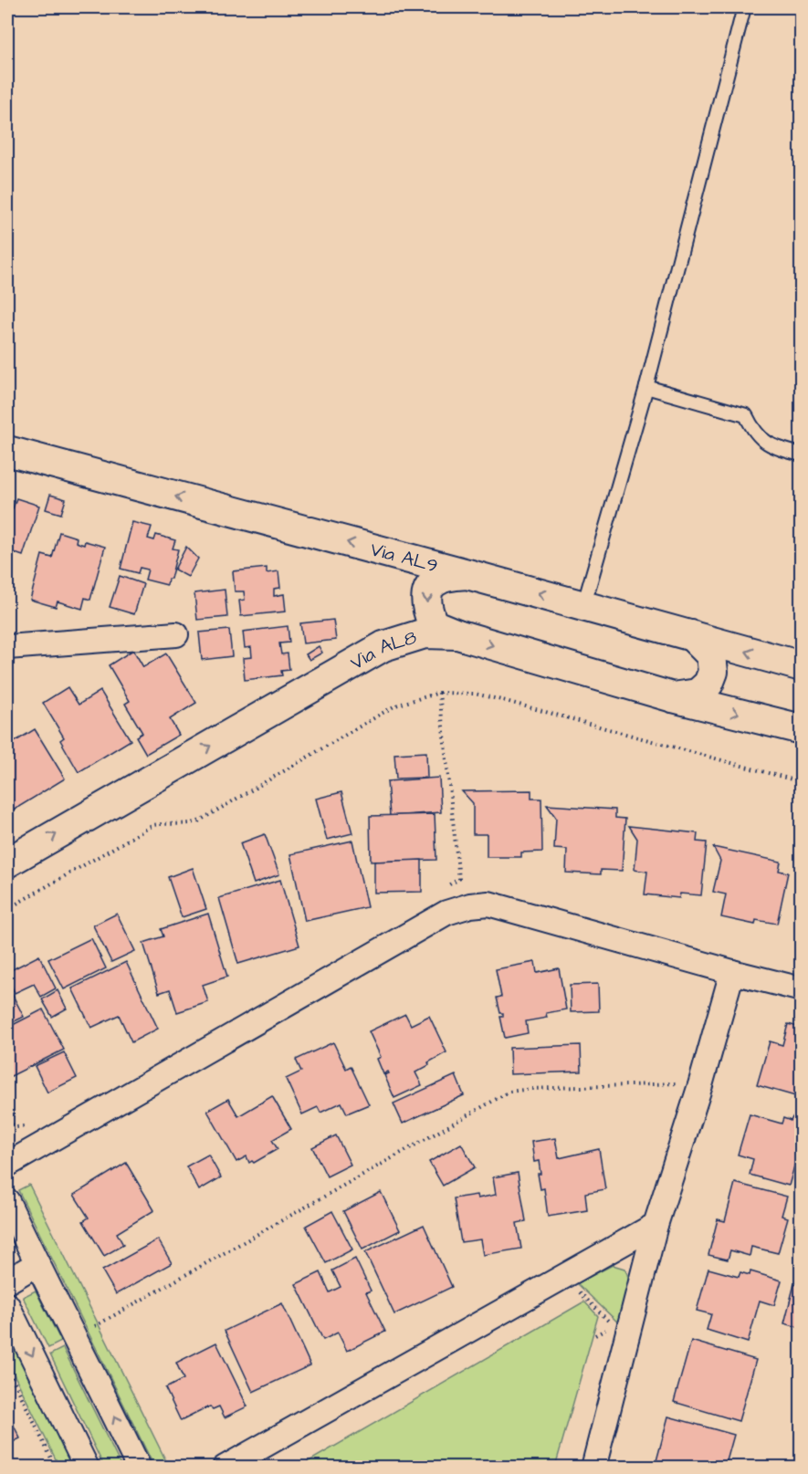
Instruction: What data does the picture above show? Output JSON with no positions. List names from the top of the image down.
{
  "streets": {
    "street": ["Via AL9", "Via AL8"]
  },
  "one_way": ["Via AL9"]
}
